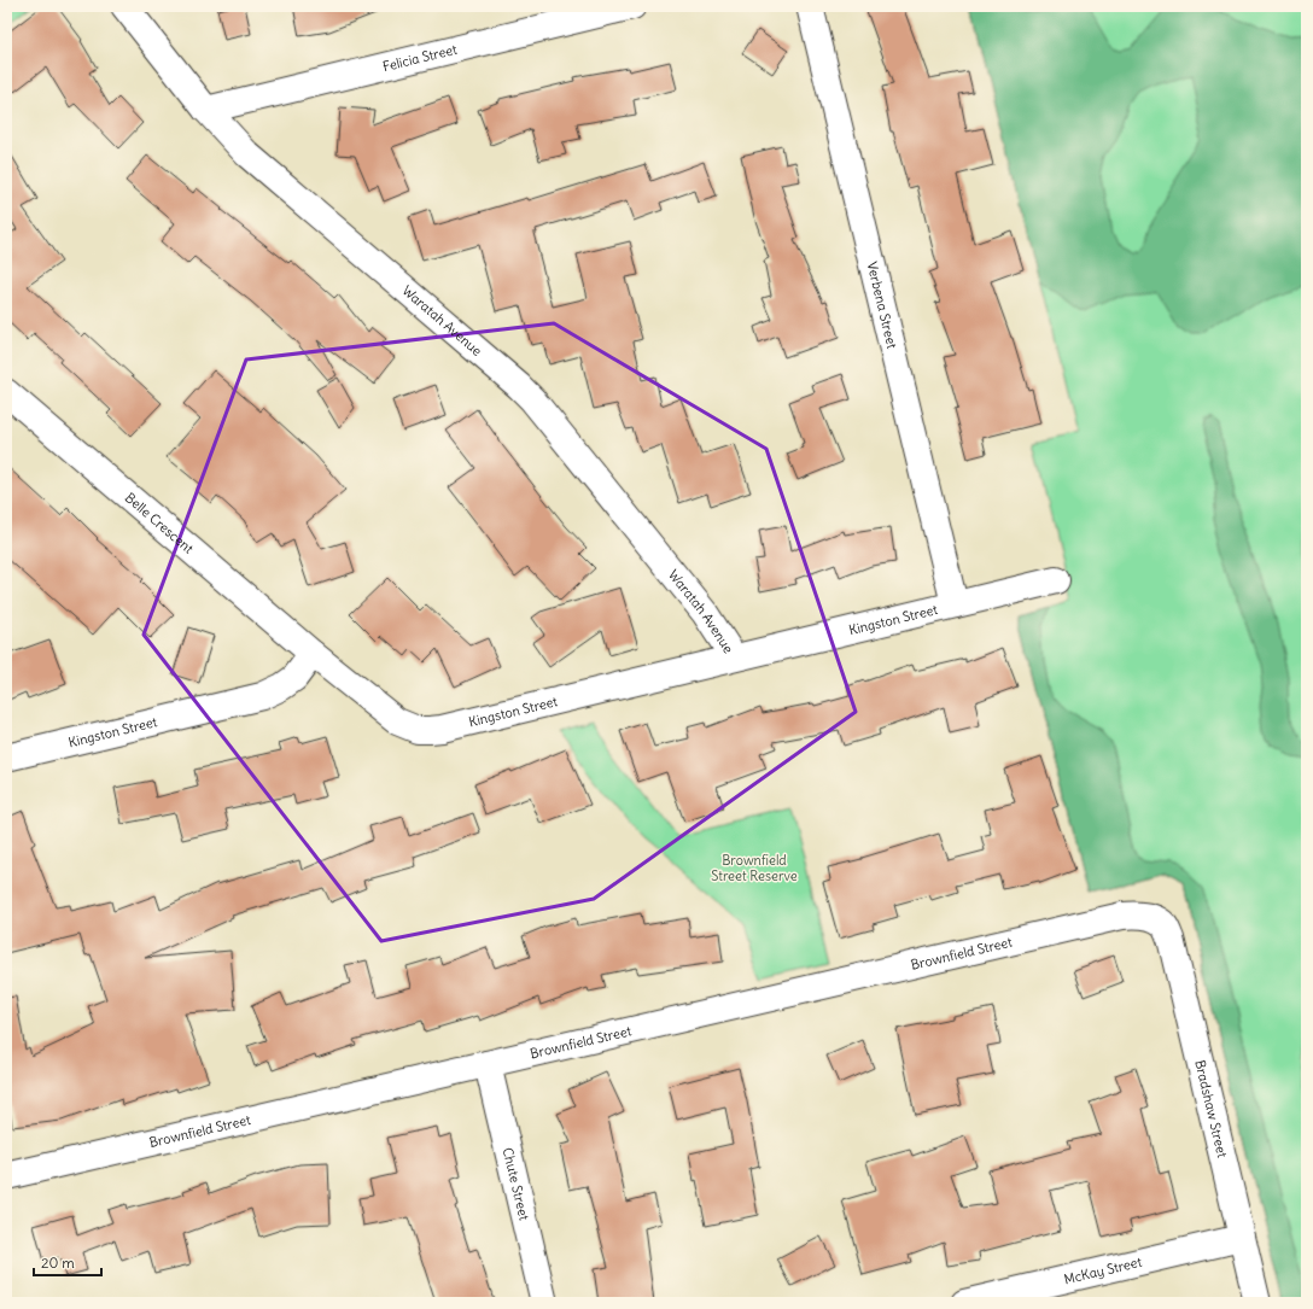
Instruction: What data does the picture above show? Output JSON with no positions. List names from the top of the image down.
{
  "streets": {
    "street": [
      "Felicia Street",
      "Verbena Street",
      "Waratah Avenue",
      "Belle Crescent",
      "Kingston Street",
      "Brownfield Street",
      "Bradshaw Street",
      "Chute Street",
      "McKay Street"
    ]
  },
  "crossings": [
    ["Felicia Street", "Waratah Avenue"],
    ["Verbena Street", "Kingston Street"],
    ["Waratah Avenue", "Kingston Street"],
    ["Belle Crescent", "Kingston Street"],
    ["Brownfield Street", "Bradshaw Street"],
    ["Brownfield Street", "Chute Street"],
    ["Bradshaw Street", "McKay Street"]
  ],
  "parks": ["Brownfield Street Reserve"],
  "scale_bar": "20 m"
}
